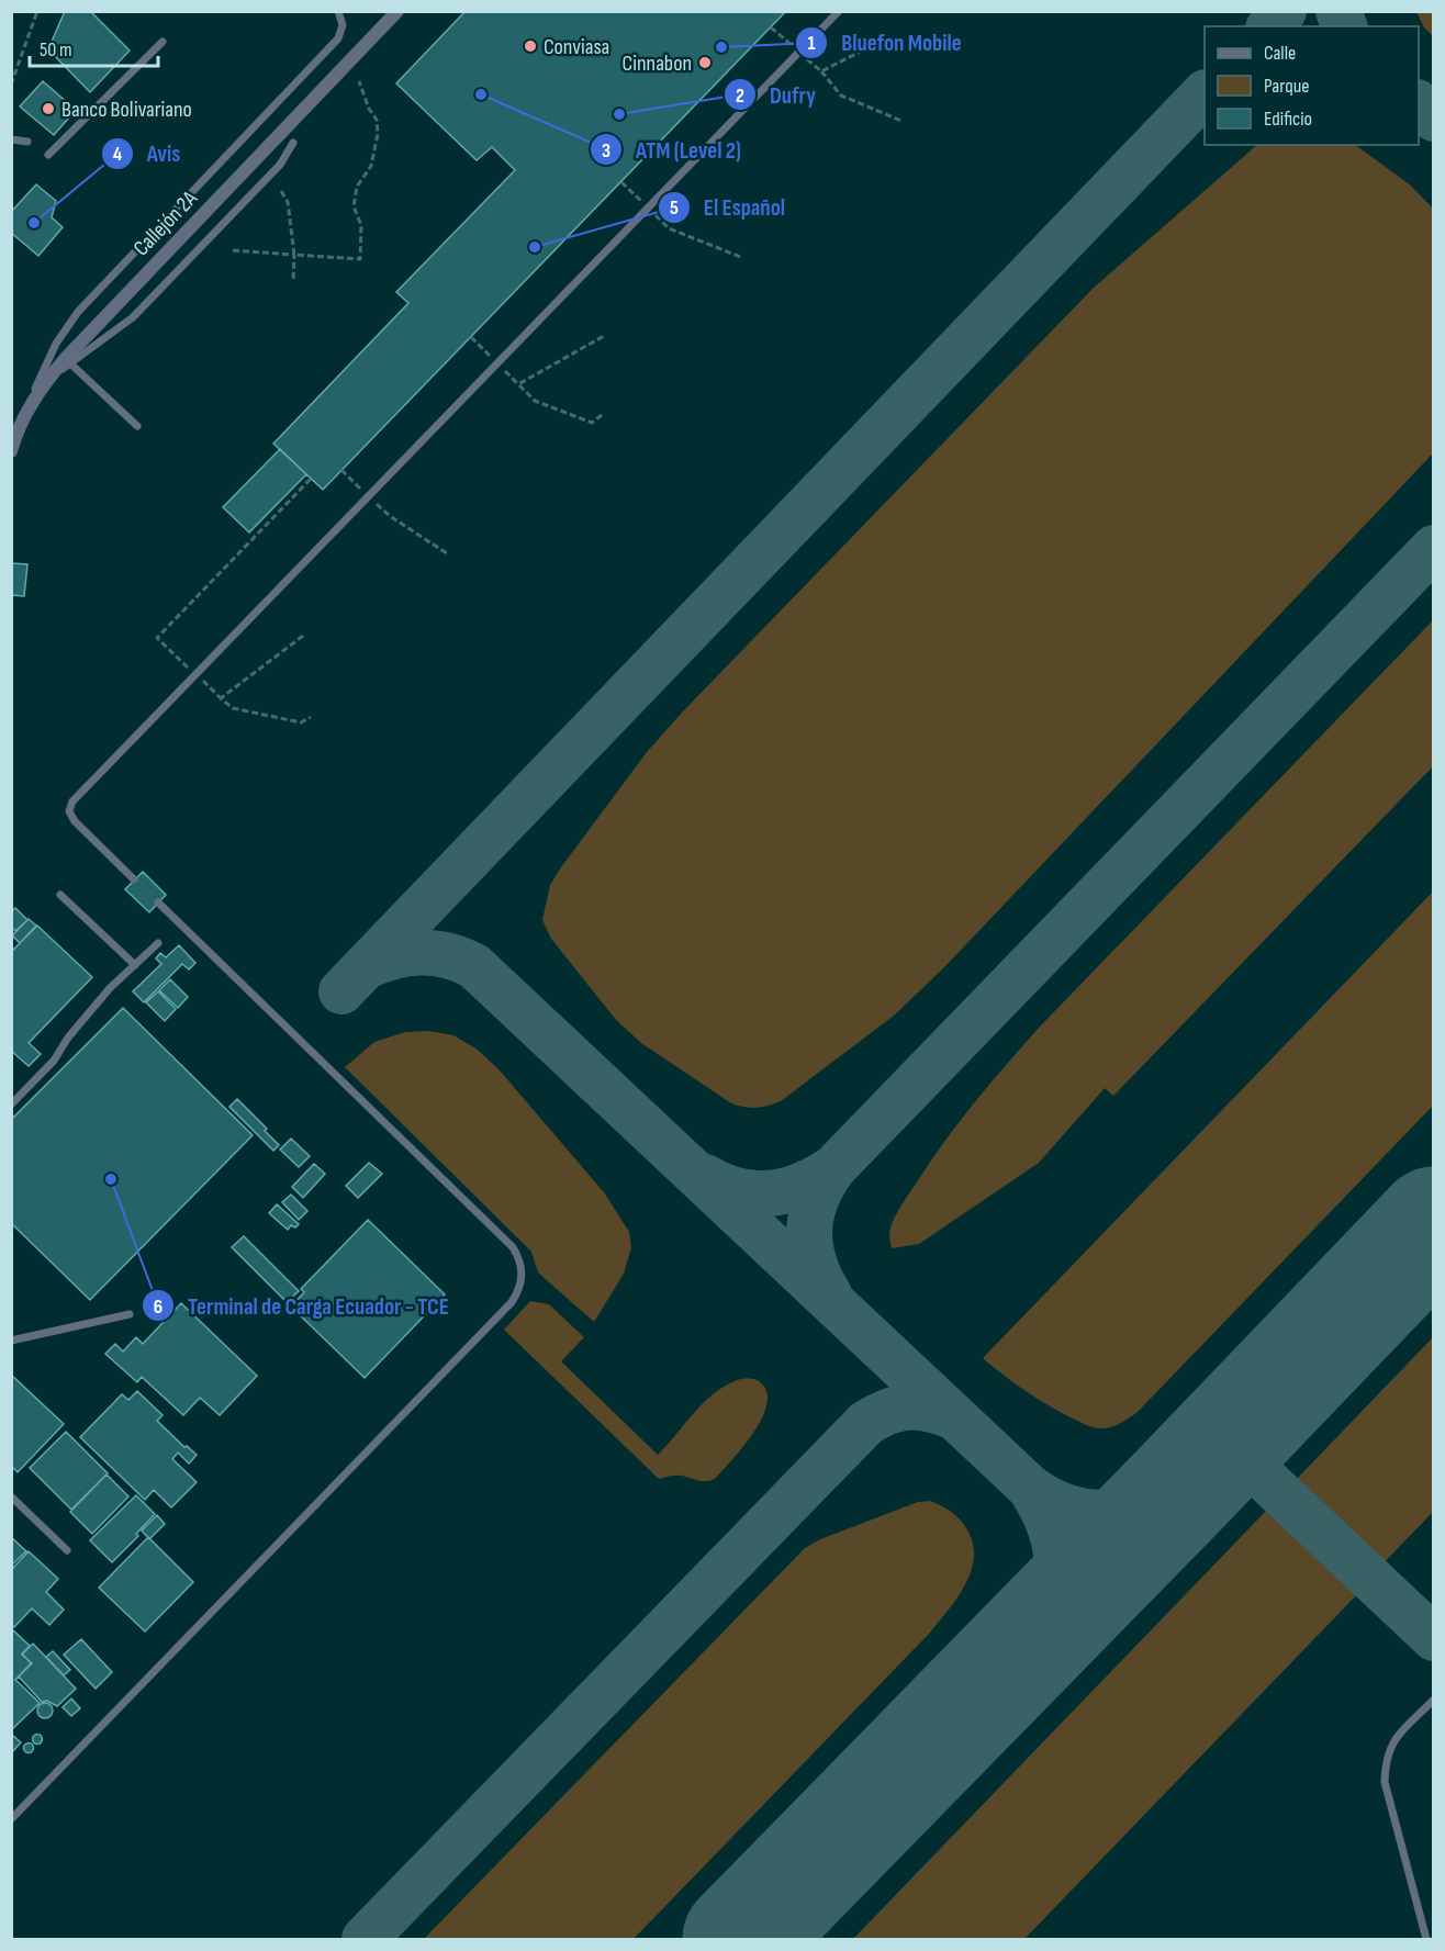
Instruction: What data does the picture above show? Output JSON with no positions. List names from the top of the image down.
{
  "streets": {
    "street": ["Callejón 2A"]
  },
  "places": [
    "Conviasa",
    "Bluefon Mobile",
    "Cinnabon",
    "ATM (Level 2)",
    "Banco Bolivariano",
    "Dufry",
    "Avis",
    "El Español",
    "Terminal de Carga Ecuador - TCE"
  ],
  "legend": ["Calle", "Parque", "Edificio"],
  "scale_bar": "50 m"
}
